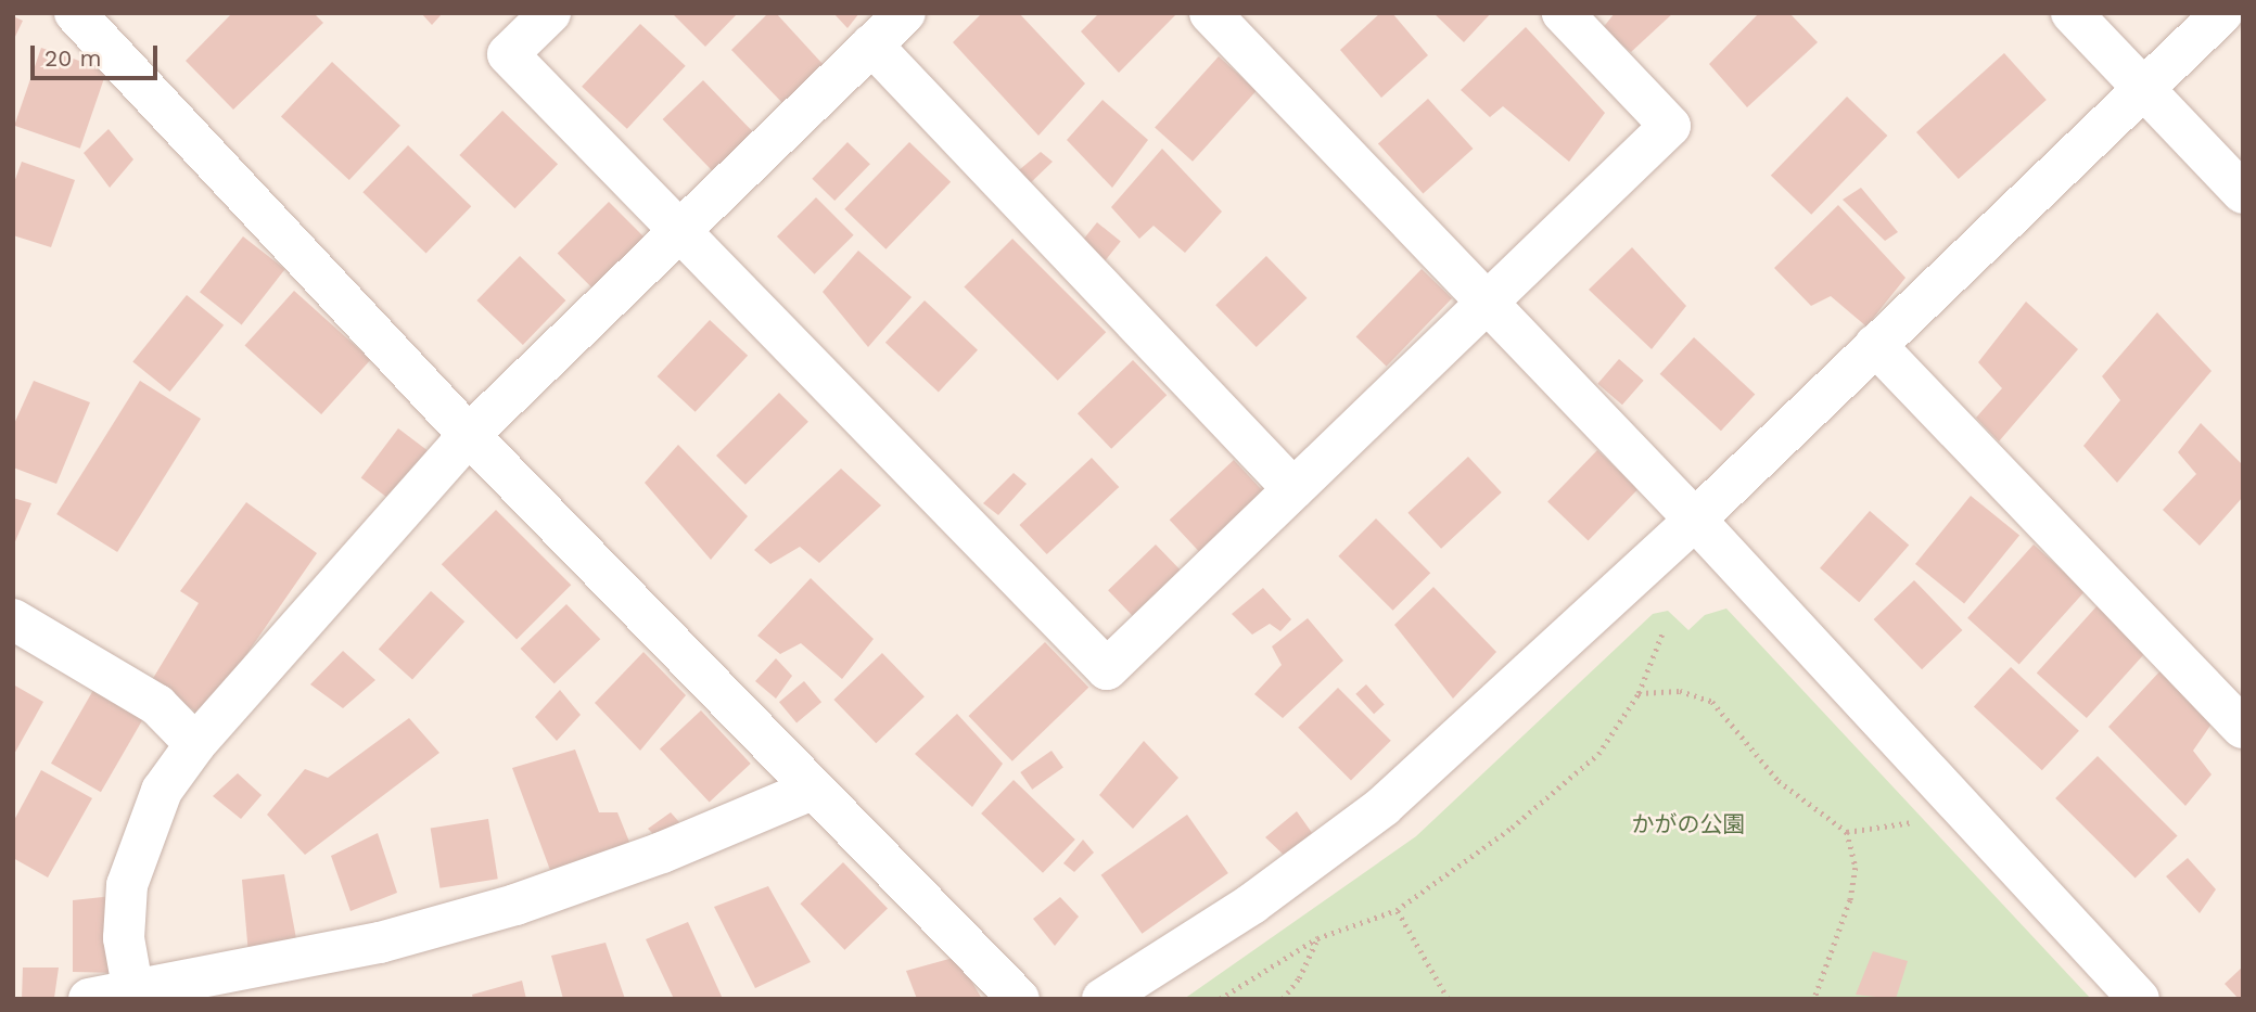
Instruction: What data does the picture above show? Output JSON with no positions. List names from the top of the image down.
{
  "parks": ["かがの公園"],
  "scale_bar": "20 m"
}
